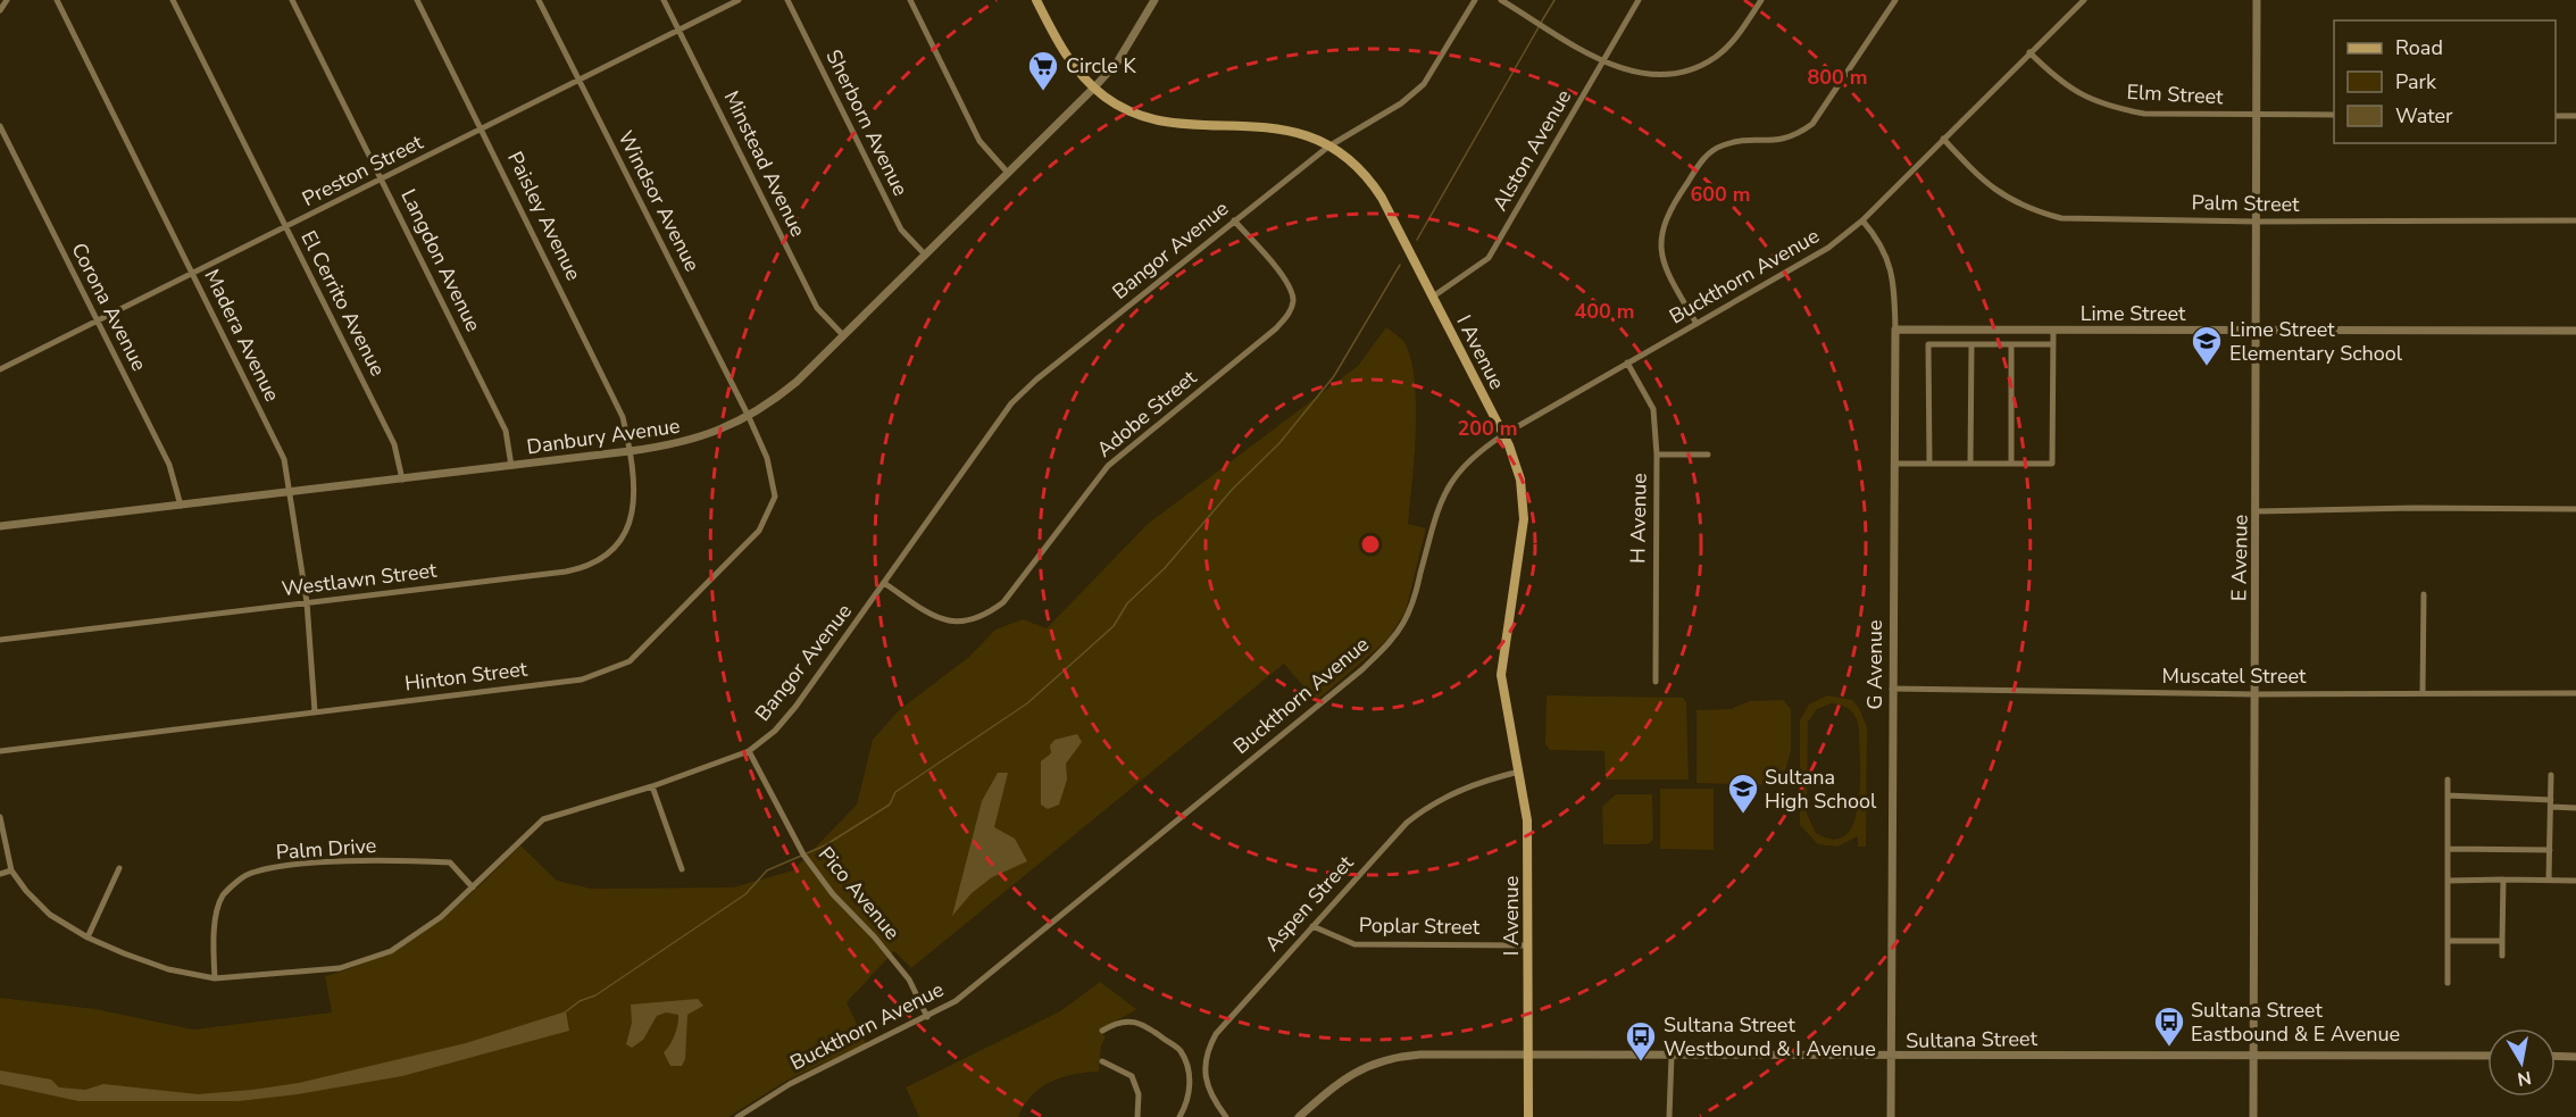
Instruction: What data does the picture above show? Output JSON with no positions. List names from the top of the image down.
{
  "streets": {
    "main road": ["I Avenue"],
    "street": [
      "Elm Street",
      "Sherborn Avenue",
      "Alston Avenue",
      "Minstead Avenue",
      "Preston Street",
      "Windsor Avenue",
      "Palm Street",
      "Paisley Avenue",
      "Bangor Avenue",
      "Langdon Avenue",
      "Buckthorn Avenue",
      "El Cerrito Avenue",
      "Corona Avenue",
      "Lime Street",
      "Madera Avenue",
      "Adobe Street",
      "Danbury Avenue",
      "H Avenue",
      "E Avenue",
      "Westlawn Street",
      "G Avenue",
      "Hinton Street",
      "Muscatel Street",
      "Palm Drive",
      "Pico Avenue",
      "Aspen Street",
      "Poplar Street",
      "Sultana Street"
    ]
  },
  "crossings": [
    ["Elm Street", "Buckthorn Avenue"],
    ["Elm Street", "E Avenue"],
    ["Sherborn Avenue", "Danbury Avenue"],
    ["Alston Avenue", "I Avenue"],
    ["Minstead Avenue", "Preston Street"],
    ["Minstead Avenue", "Danbury Avenue"],
    ["Preston Street", "Windsor Avenue"],
    ["Preston Street", "Paisley Avenue"],
    ["Preston Street", "Langdon Avenue"],
    ["Preston Street", "El Cerrito Avenue"],
    ["Preston Street", "Corona Avenue"],
    ["Preston Street", "Madera Avenue"],
    ["Windsor Avenue", "Danbury Avenue"],
    ["Windsor Avenue", "Hinton Street"],
    ["Palm Street", "Buckthorn Avenue"],
    ["Palm Street", "E Avenue"],
    ["Paisley Avenue", "Danbury Avenue"],
    ["Paisley Avenue", "Westlawn Street"],
    ["Bangor Avenue", "I Avenue"],
    ["Bangor Avenue", "Adobe Street"],
    ["Bangor Avenue", "Palm Drive"],
    ["Bangor Avenue", "Pico Avenue"],
    ["Langdon Avenue", "Danbury Avenue"],
    ["Buckthorn Avenue", "I Avenue"],
    ["Buckthorn Avenue", "H Avenue"],
    ["Buckthorn Avenue", "G Avenue"],
    ["Buckthorn Avenue", "Pico Avenue"],
    ["El Cerrito Avenue", "Danbury Avenue"],
    ["Corona Avenue", "Danbury Avenue"],
    ["Lime Street", "E Avenue"],
    ["Lime Street", "G Avenue"],
    ["Madera Avenue", "Danbury Avenue"],
    ["Madera Avenue", "Westlawn Street"],
    ["Madera Avenue", "Hinton Street"],
    ["I Avenue", "Danbury Avenue"],
    ["I Avenue", "Aspen Street"],
    ["I Avenue", "Poplar Street"],
    ["I Avenue", "Sultana Street"],
    ["Danbury Avenue", "Westlawn Street"],
    ["Danbury Avenue", "Hinton Street"],
    ["E Avenue", "Muscatel Street"],
    ["E Avenue", "Sultana Street"],
    ["G Avenue", "Muscatel Street"],
    ["G Avenue", "Sultana Street"],
    ["Aspen Street", "Poplar Street"]
  ],
  "places": {
    "supermarket": ["Circle K"],
    "school or university": ["Lime Street Elementary School", "Sultana High School"],
    "bus stop": ["Sultana Street Eastbound & E Avenue", "Sultana Street Westbound & I Avenue"]
  },
  "legend": ["Road", "Park", "Water"],
  "north": "bottom",
  "rings": [
    "800 m",
    "600 m",
    "400 m",
    "200 m"
  ]
}
